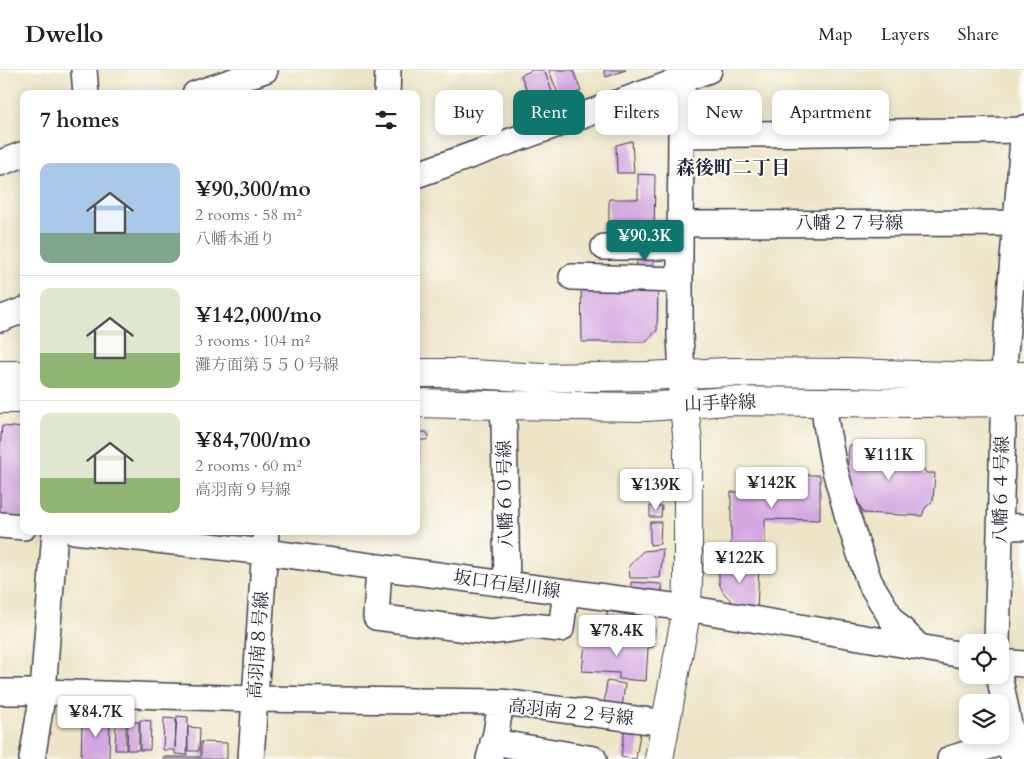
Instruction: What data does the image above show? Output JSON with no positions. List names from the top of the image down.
{
  "streets": {
    "main road": ["山手幹線"],
    "street": [
      "八幡２７号線",
      "八幡６４号線",
      "八幡６０号線",
      "坂口石屋川線",
      "高羽南８号線",
      "高羽南２２号線"
    ]
  },
  "crossings": [
    ["八幡２７号線", "八幡６４号線"],
    ["山手幹線", "八幡６４号線"],
    ["山手幹線", "八幡６０号線"],
    ["八幡６０号線", "坂口石屋川線"],
    ["坂口石屋川線", "高羽南８号線"]
  ],
  "districts": ["森後町二丁目"],
  "page": {
    "header": "Dwello",
    "nav": ["Map", "Layers", "Share"],
    "chip": [
      "Buy",
      "Rent",
      "Filters",
      "New",
      "Apartment"
    ],
    "heading": "7 homes",
    "list": [
      {
        "name": "¥90,300/mo",
        "note": "2 rooms · 58 m² · 八幡本通り"
      },
      {
        "name": "¥142,000/mo",
        "note": "3 rooms · 104 m² · 灘方面第５５０号線"
      },
      {
        "name": "¥84,700/mo",
        "note": "2 rooms · 60 m² · 高羽南９号線"
      }
    ],
    "price": [
      "¥90.3K",
      "¥111K",
      "¥142K",
      "¥139K",
      "¥122K",
      "¥78.4K",
      "¥84.7K"
    ]
  }
}
